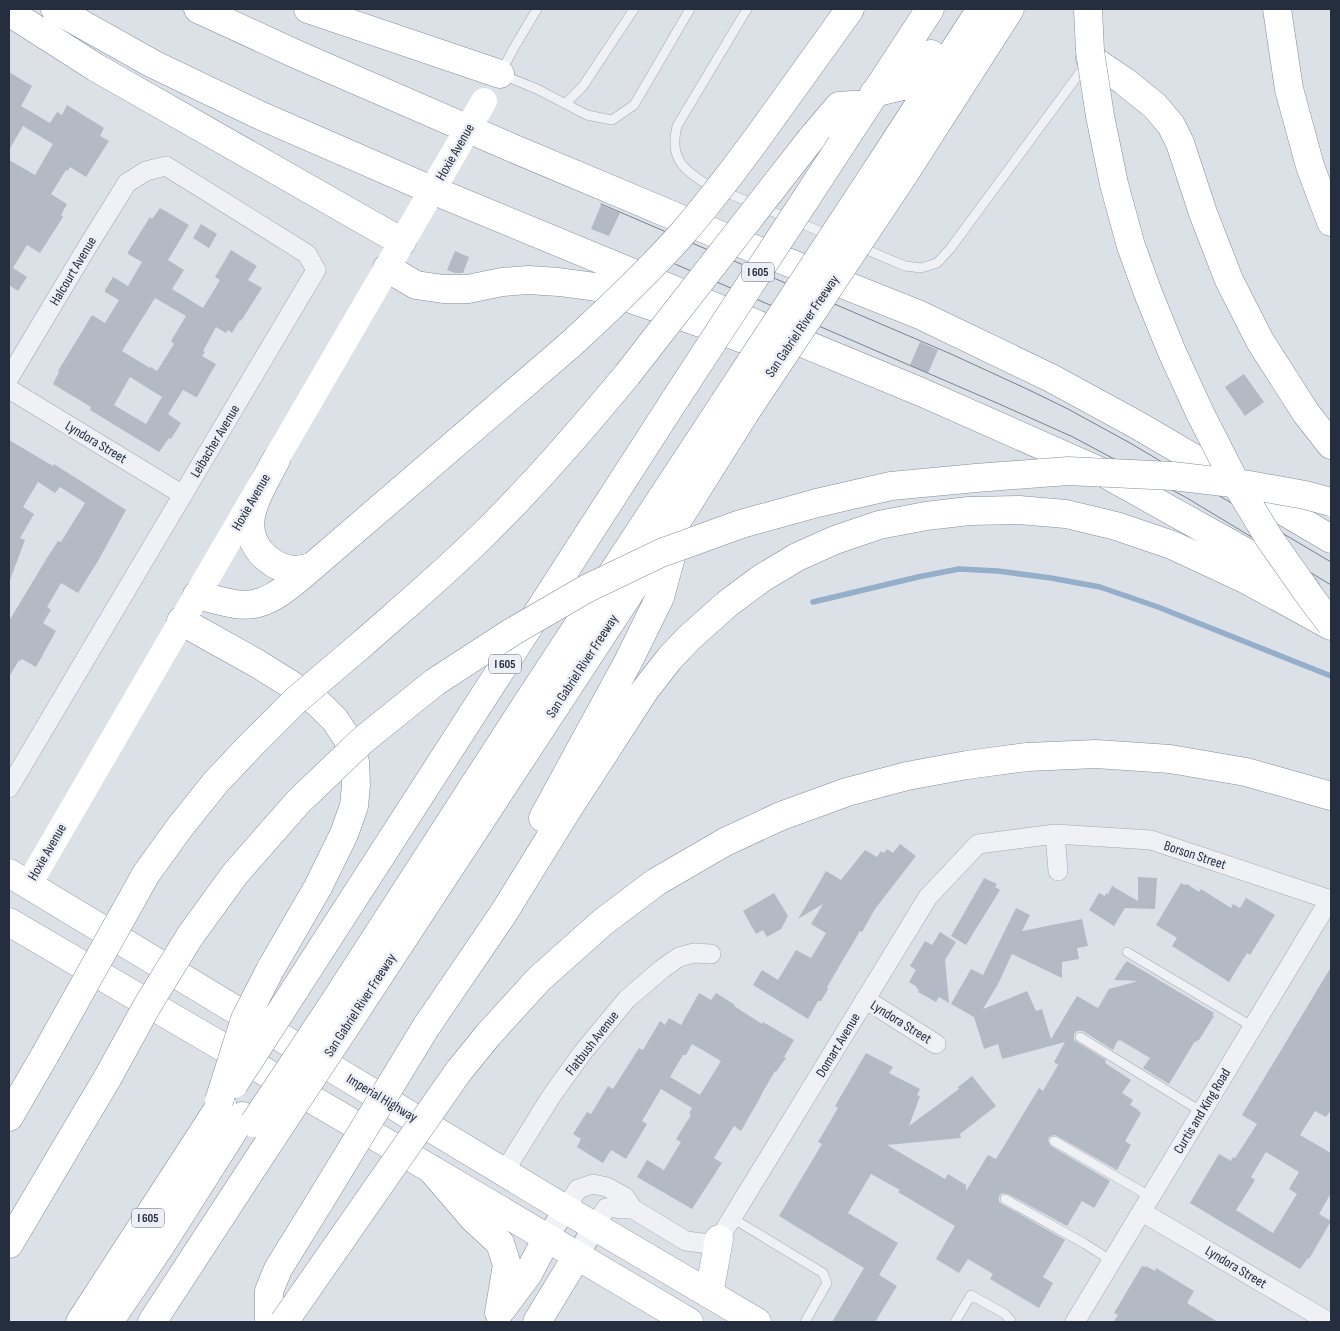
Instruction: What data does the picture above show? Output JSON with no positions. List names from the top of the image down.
{
  "streets": {
    "main road": [
      "Hoxie Avenue",
      "I 605",
      "San Gabriel River Freeway",
      "Imperial Highway"
    ],
    "street": [
      "Halcourt Avenue",
      "Leibacher Avenue",
      "Lyndora Street",
      "Borson Street",
      "Flatbush Avenue",
      "Domart Avenue",
      "Curtis and King Road"
    ]
  },
  "crossings": [
    ["Hoxie Avenue", "Imperial Highway"],
    ["Halcourt Avenue", "Leibacher Avenue"],
    ["Leibacher Avenue", "Lyndora Street"],
    ["Lyndora Street", "Domart Avenue"],
    ["Lyndora Street", "Curtis and King Road"],
    ["Borson Street", "Domart Avenue"],
    ["Borson Street", "Curtis and King Road"],
    ["Flatbush Avenue", "Imperial Highway"]
  ]
}
